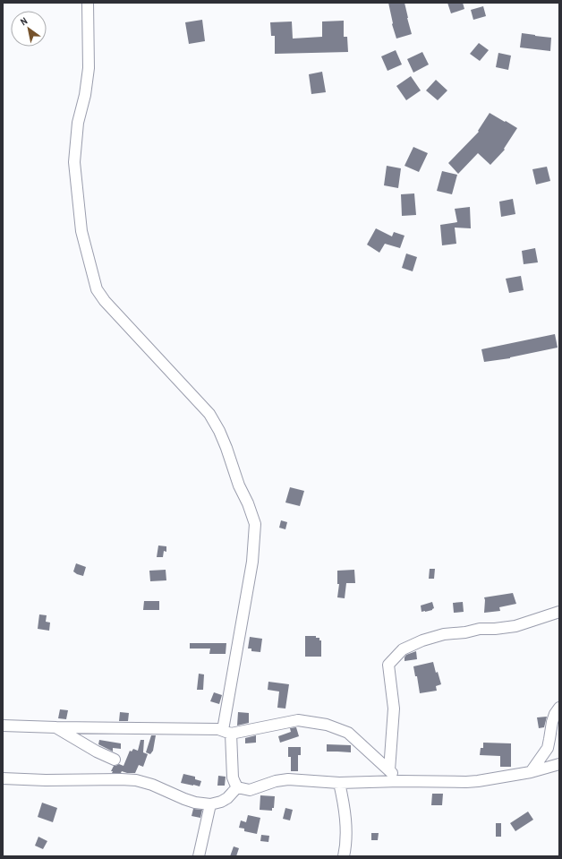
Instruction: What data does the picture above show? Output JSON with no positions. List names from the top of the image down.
{
  "north": "top left"
}
